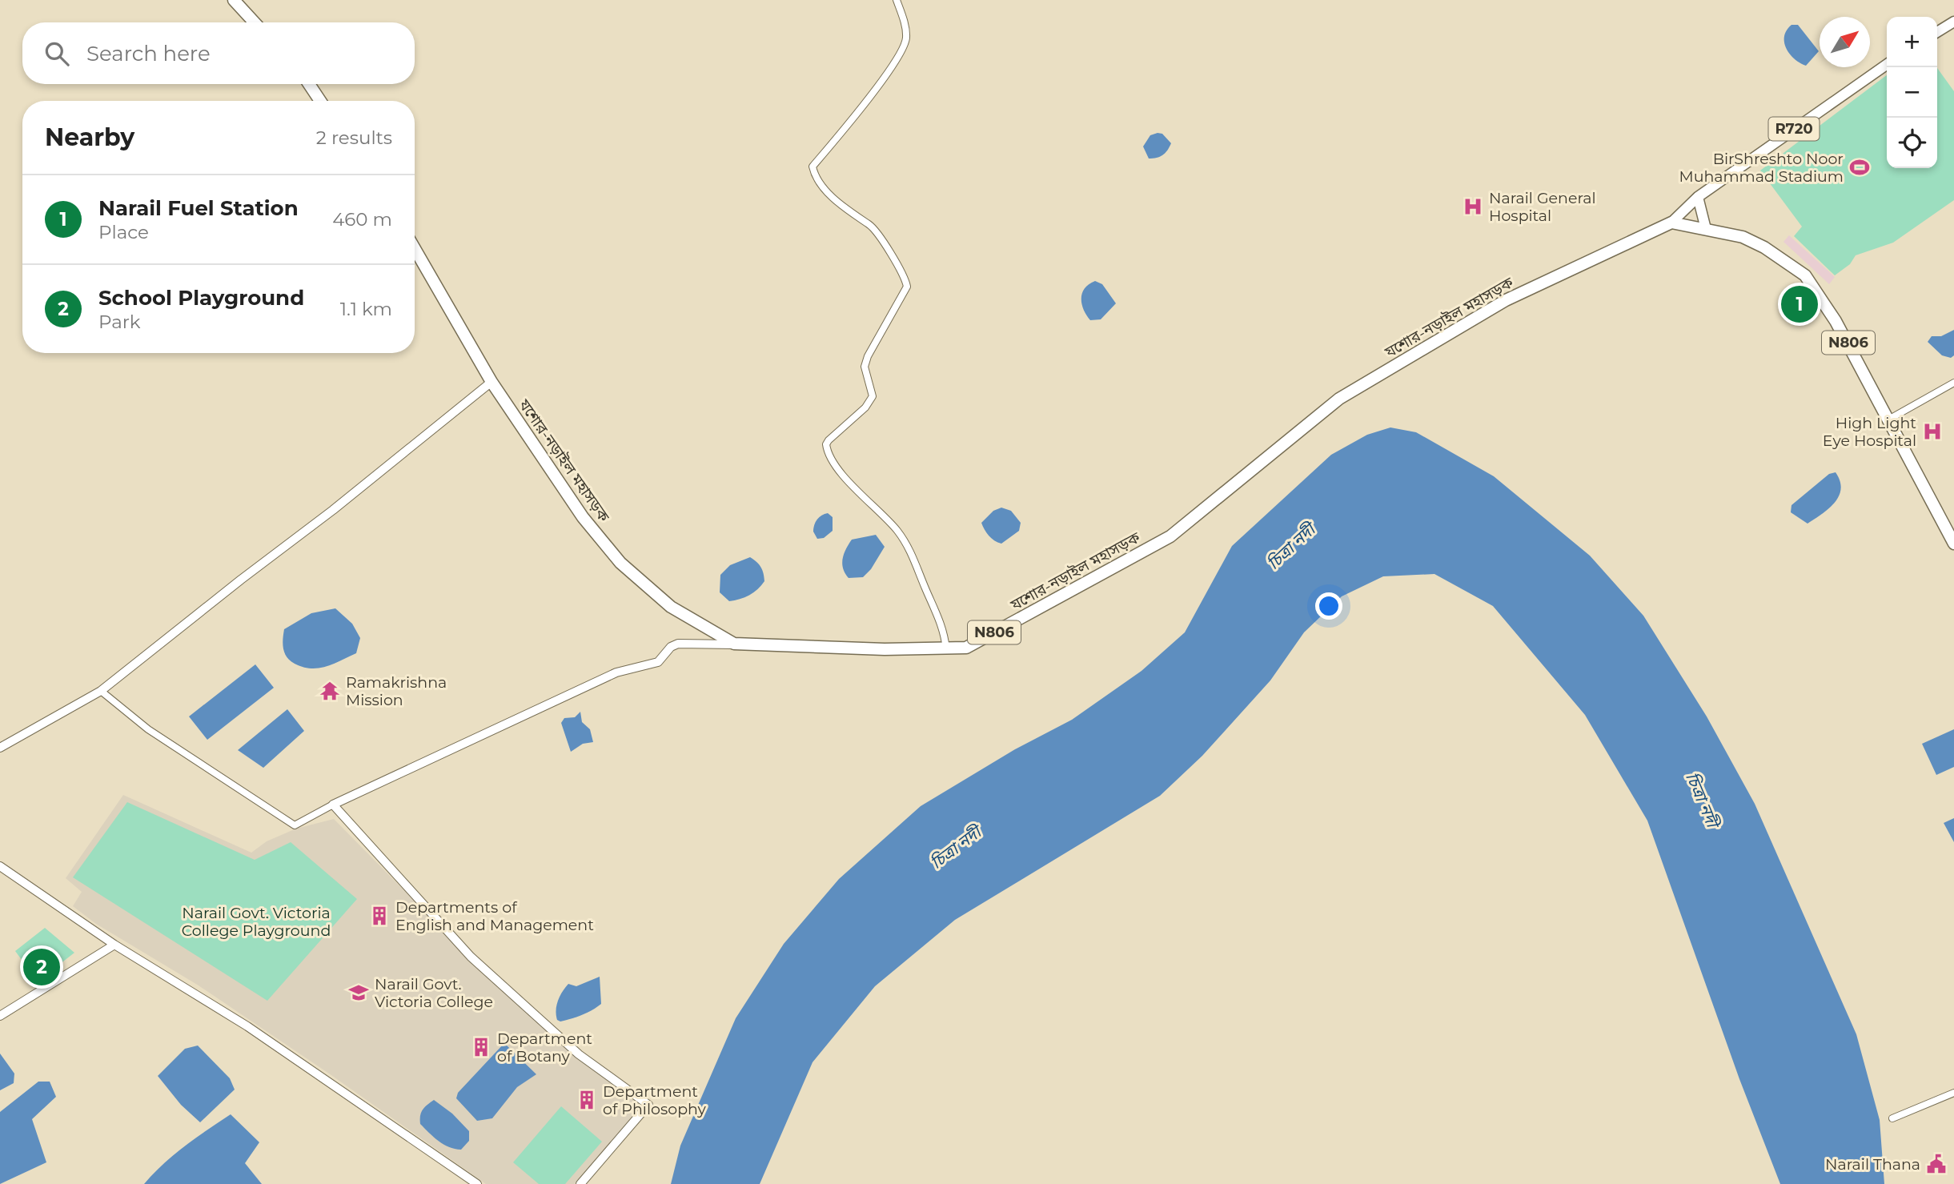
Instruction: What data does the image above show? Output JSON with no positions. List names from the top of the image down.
{
  "streets": {
    "highway": ["যশোর-নড়াইল মহাসড়ক", "N806"],
    "main road": ["R720"]
  },
  "crossings": [
    ["R720", "যশোর-নড়াইল মহাসড়ক"],
    ["R720", "N806"],
    ["যশোর-নড়াইল মহাসড়ক", "N806"]
  ],
  "water": ["চিত্রা নদী"],
  "parks": ["Narail Govt. Victoria College Playground"],
  "places": {
    "sports": ["BirShreshto Noor Muhammad Stadium"],
    "hospital": ["Narail General Hospital", "High Light Eye Hospital"],
    "temple": ["Ramakrishna Mission"],
    "building": ["Departments of English and Management", "Department of Botany", "Department of Philosophy"],
    "school or university": ["Narail Govt. Victoria College"],
    "public building": ["Narail Thana"]
  },
  "north": "top right",
  "page": {
    "map_buttons": ["+", "−"],
    "search": "Search here",
    "heading": ["Nearby", "2 results"],
    "list": [
      {
        "mark": "1",
        "name": "Narail Fuel Station",
        "note": "Place",
        "value": "460 m"
      },
      {
        "mark": "2",
        "name": "School Playground",
        "note": "Park",
        "value": "1.1 km"
      }
    ],
    "pins": ["1", "2"]
  }
}
